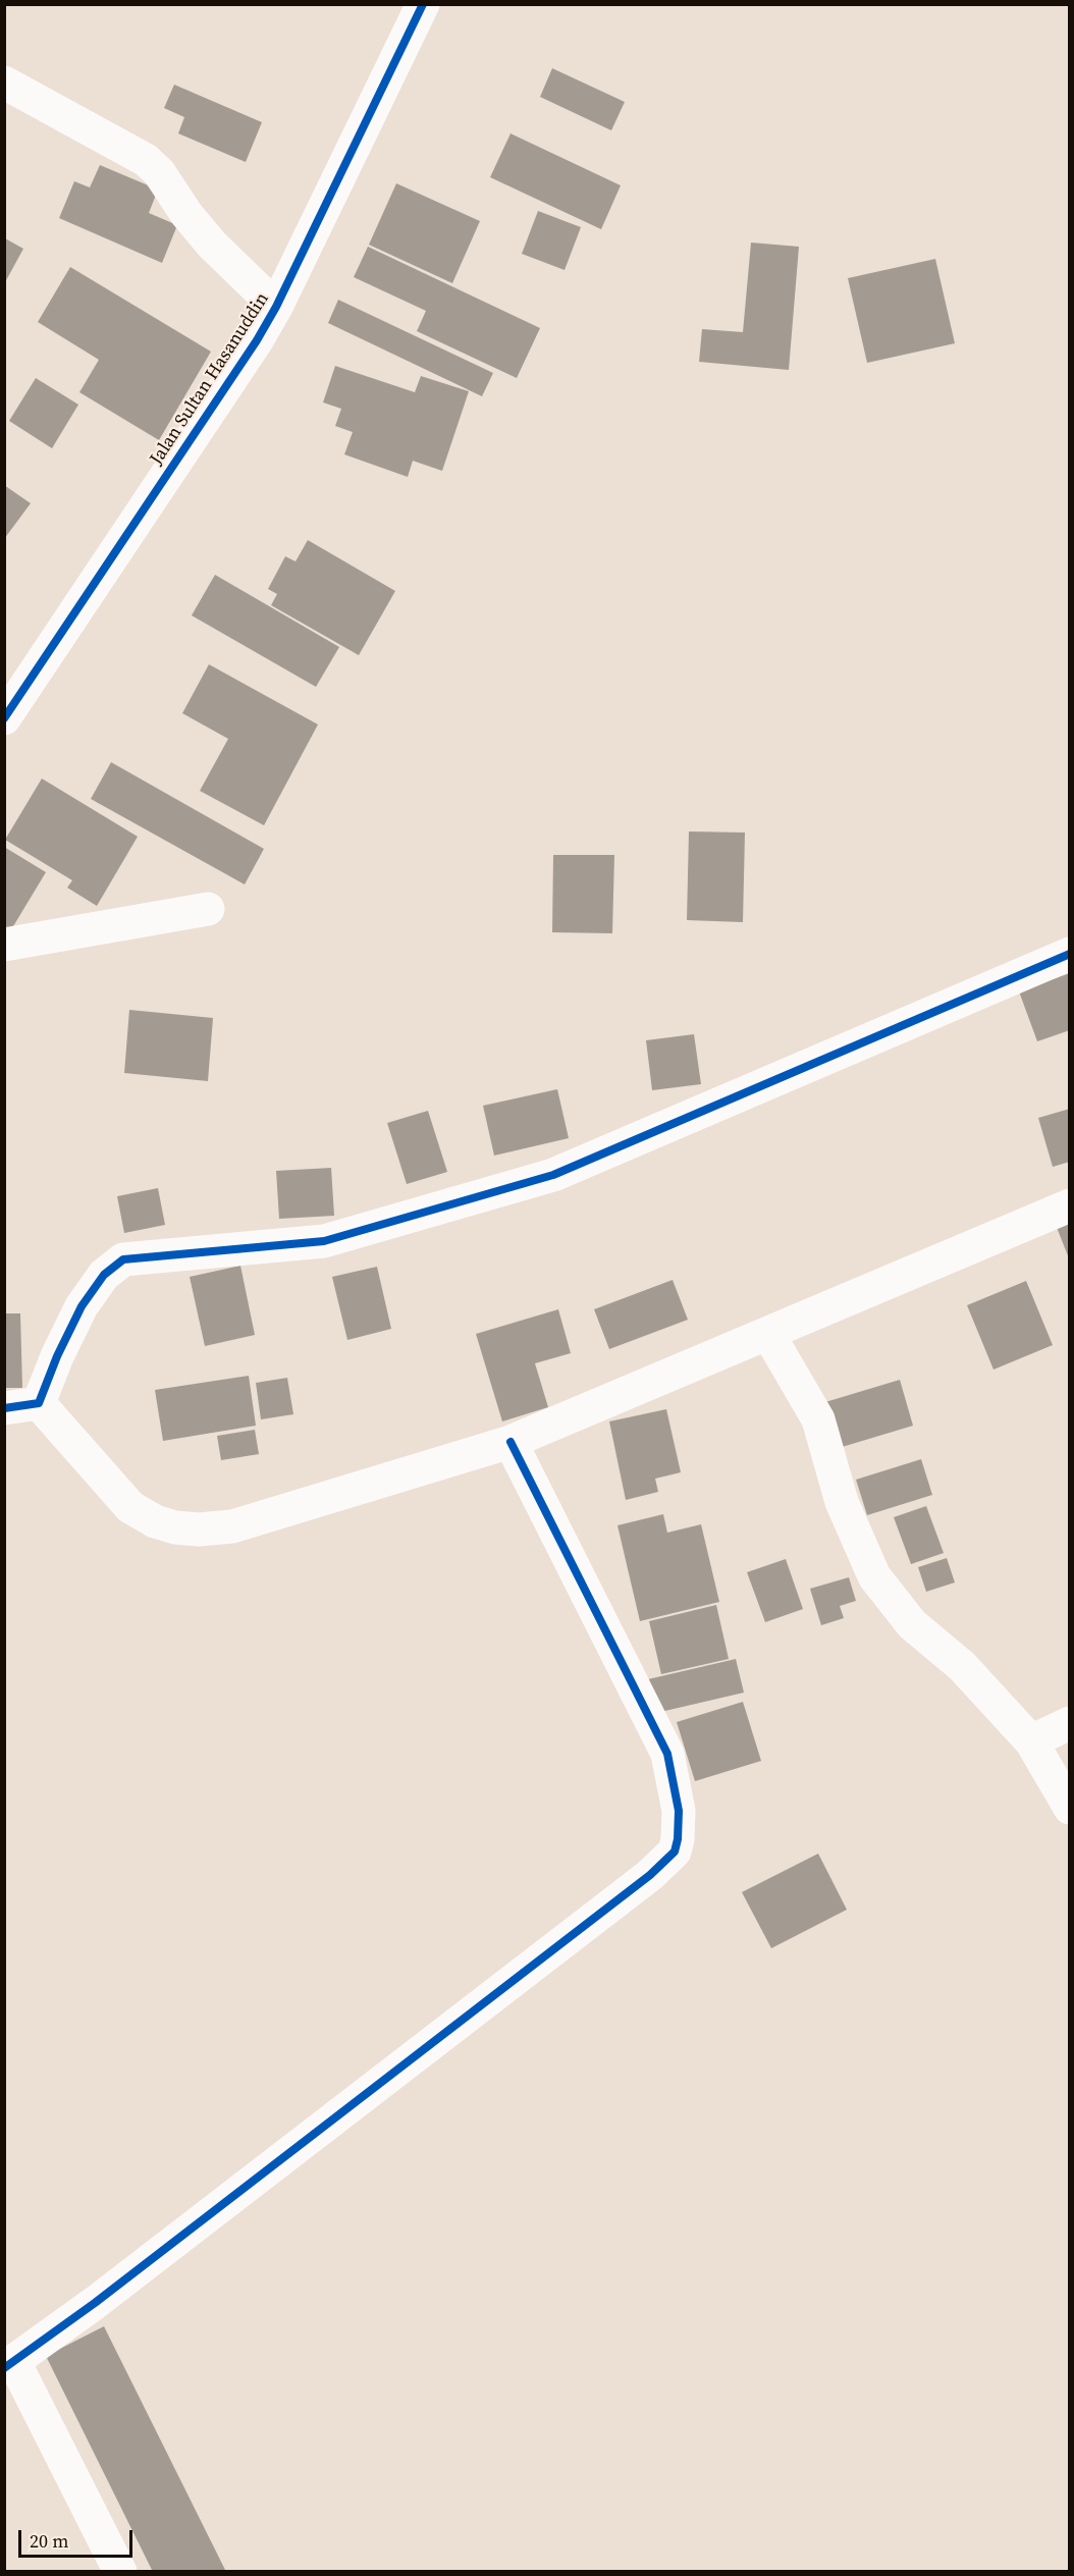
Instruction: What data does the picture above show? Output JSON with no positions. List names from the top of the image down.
{
  "streets": {
    "street": ["Jalan Sultan Hasanuddin"]
  },
  "scale_bar": "20 m"
}
